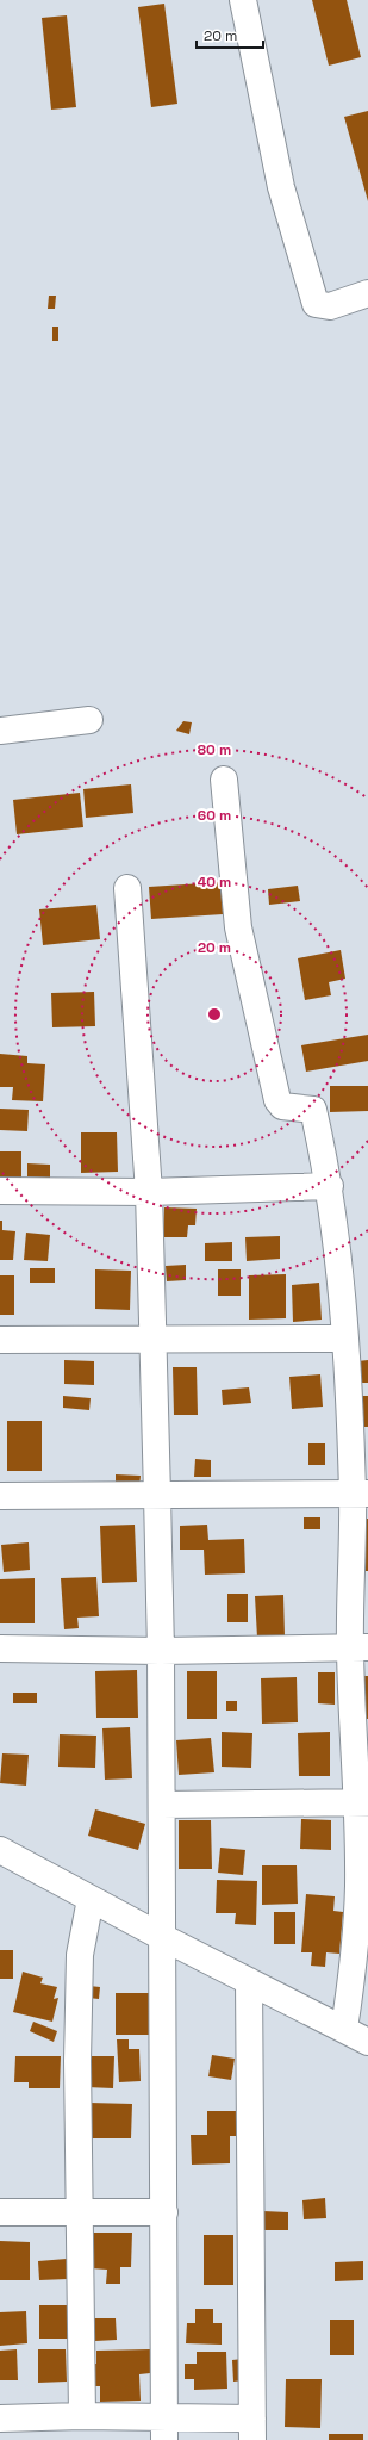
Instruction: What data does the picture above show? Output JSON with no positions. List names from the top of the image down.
{
  "scale_bar": "20 m",
  "rings": [
    "80 m",
    "60 m",
    "40 m",
    "20 m"
  ]
}
